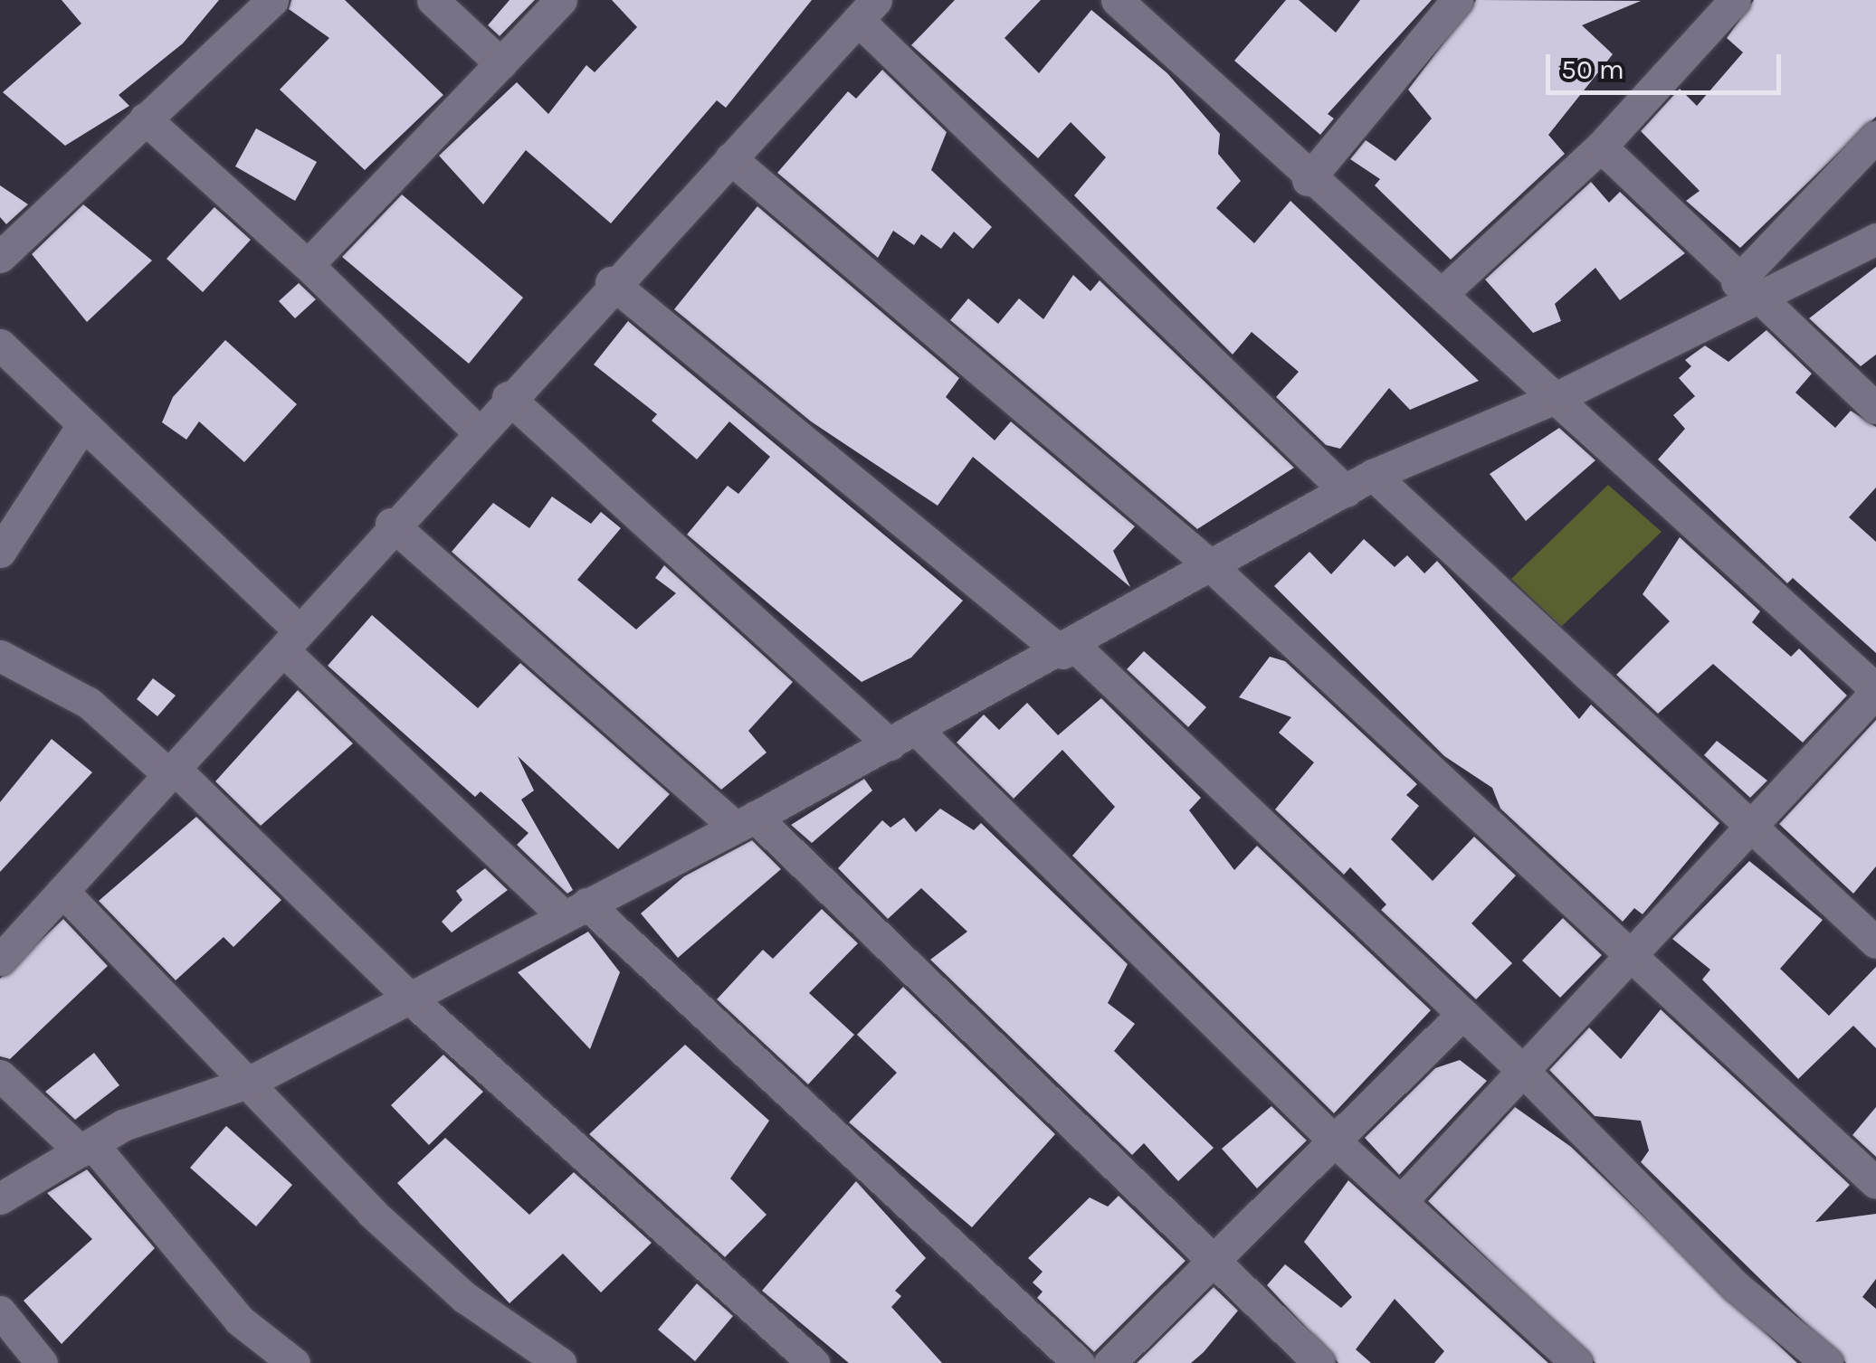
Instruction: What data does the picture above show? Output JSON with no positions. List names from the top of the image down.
{
  "scale_bar": "50 m"
}
